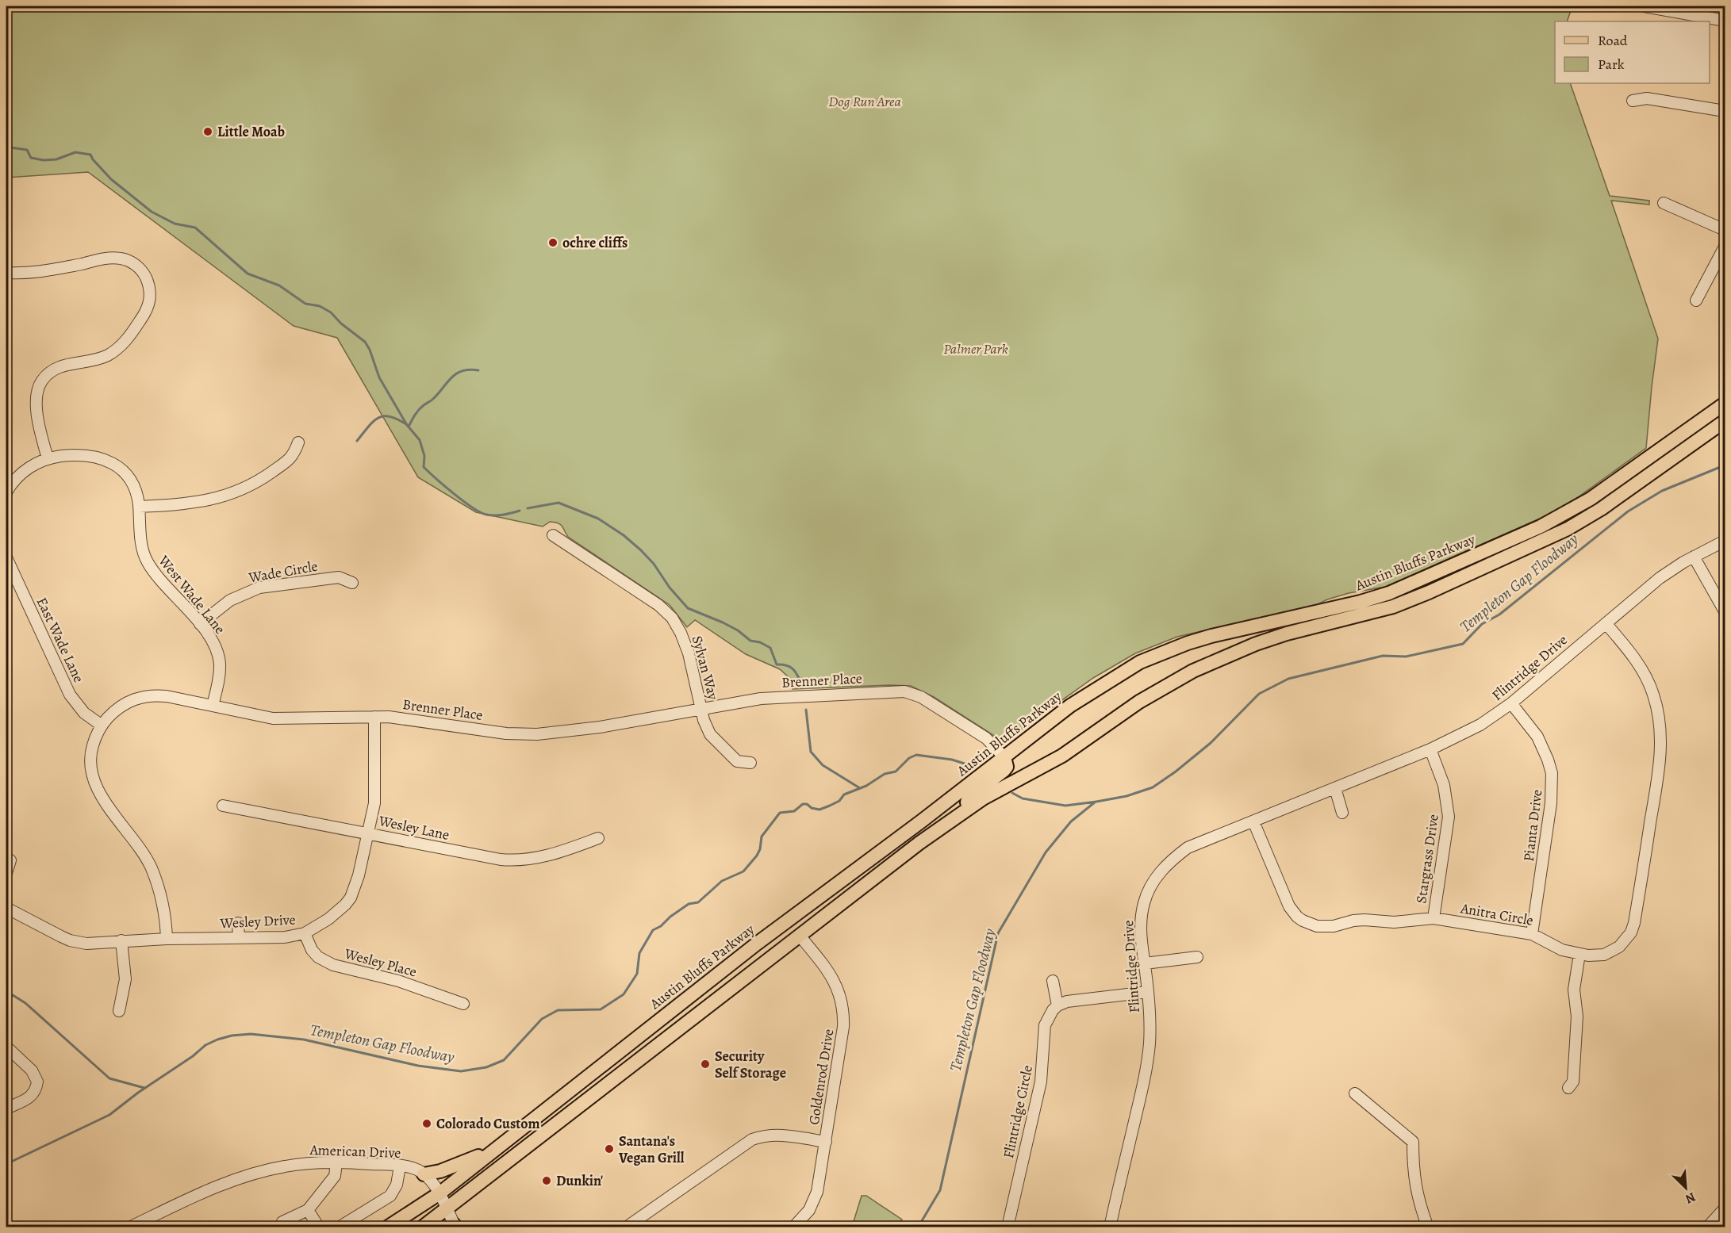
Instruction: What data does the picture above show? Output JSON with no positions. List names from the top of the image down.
{
  "streets": {
    "main road": ["Austin Bluffs Parkway"],
    "street": [
      "Wade Circle",
      "West Wade Lane",
      "East Wade Lane",
      "Sylvan Way",
      "Flintridge Drive",
      "Brenner Place",
      "Pianta Drive",
      "Wesley Lane",
      "Stargrass Drive",
      "Anitra Circle",
      "Wesley Drive",
      "Wesley Place",
      "Goldenrod Drive",
      "Flintridge Circle",
      "American Drive"
    ]
  },
  "crossings": [
    ["Austin Bluffs Parkway", "Brenner Place"],
    ["Austin Bluffs Parkway", "Goldenrod Drive"],
    ["Wade Circle", "West Wade Lane"],
    ["West Wade Lane", "Brenner Place"],
    ["East Wade Lane", "Brenner Place"],
    ["Sylvan Way", "Brenner Place"],
    ["Flintridge Drive", "Pianta Drive"],
    ["Flintridge Drive", "Stargrass Drive"],
    ["Flintridge Drive", "Anitra Circle"],
    ["Brenner Place", "Wesley Drive"],
    ["Pianta Drive", "Anitra Circle"],
    ["Wesley Lane", "Wesley Drive"],
    ["Stargrass Drive", "Anitra Circle"],
    ["Wesley Drive", "Wesley Place"]
  ],
  "water": ["Templeton Gap Floodway"],
  "parks": ["Dog Run Area", "Palmer Park"],
  "places": [
    "Little Moab",
    "ochre cliffs",
    "Security Self Storage",
    "Colorado Custom",
    "Santana's Vegan Grill",
    "Dunkin'"
  ],
  "legend": ["Road", "Park"],
  "north": "bottom right"
}
